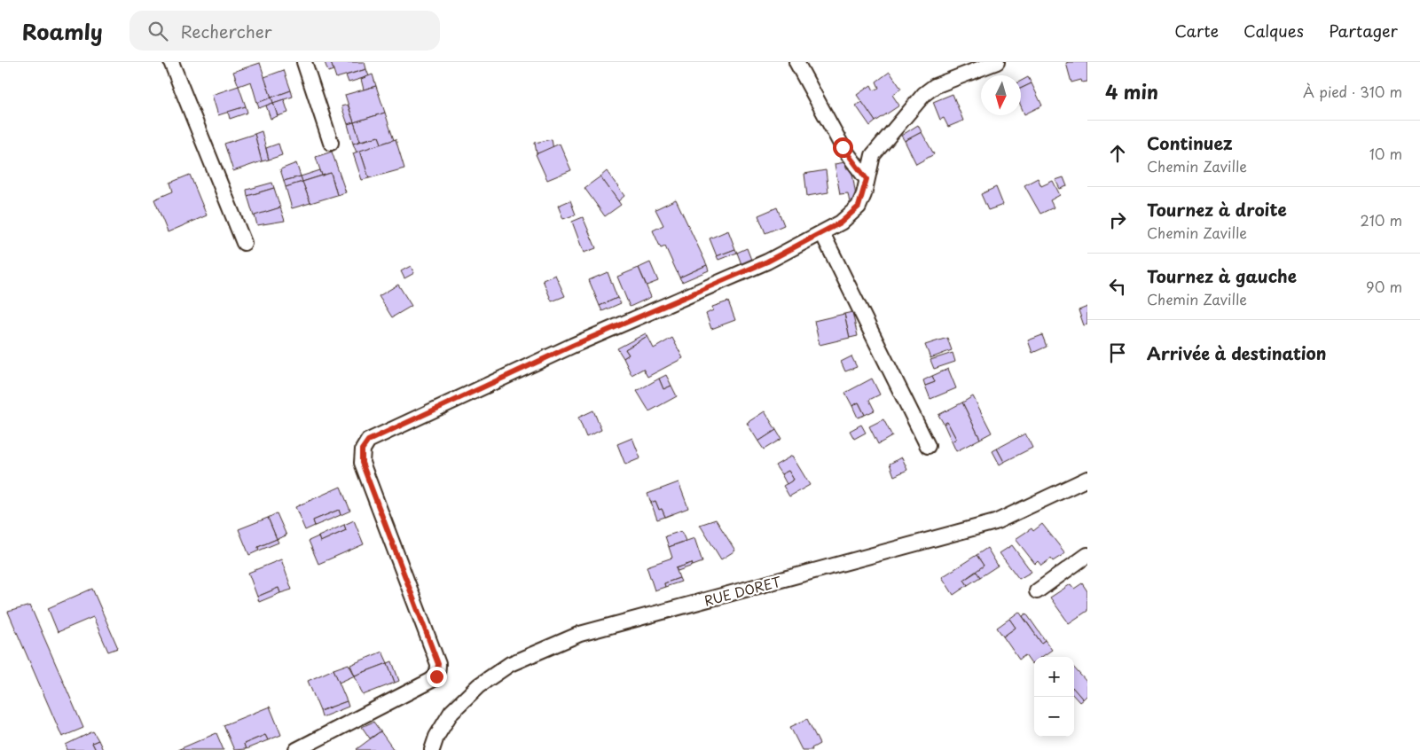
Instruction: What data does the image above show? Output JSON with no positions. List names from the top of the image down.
{
  "streets": {
    "street": ["RUE DORET"]
  },
  "north": "bottom",
  "page": {
    "header": "Roamly",
    "search": "Rechercher",
    "nav": ["Carte", "Calques", "Partager"],
    "heading": ["4 min", "À pied · 310 m"],
    "list": [
      ["Continuez", "Chemin Zaville", "10 m"],
      ["Tournez à droite", "Chemin Zaville", "210 m"],
      ["Tournez à gauche", "Chemin Zaville", "90 m"],
      "Arrivée à destination"
    ],
    "map_buttons": ["+", "−"]
  }
}
